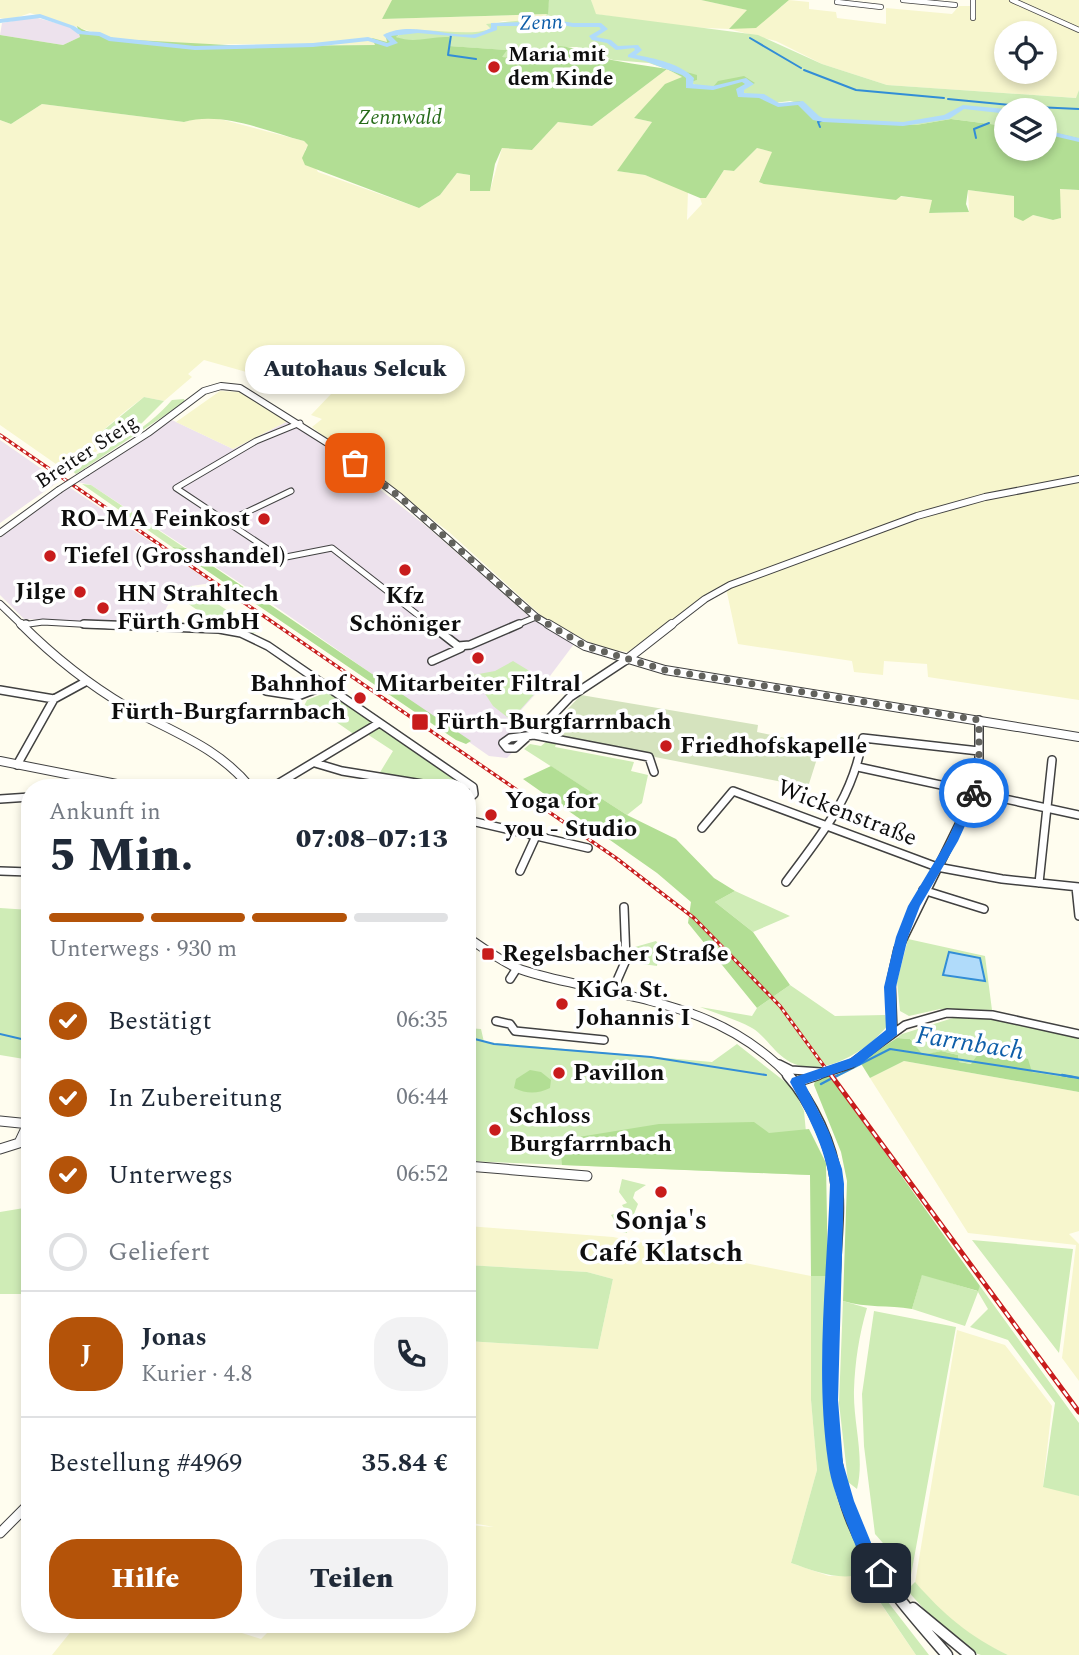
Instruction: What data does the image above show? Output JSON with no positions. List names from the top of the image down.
{
  "streets": {
    "street": ["Breiter Steig", "Wickenstraße"]
  },
  "water": ["Zenn", "Farrnbach"],
  "parks": ["Zennwald"],
  "places": {
    "other": [
      "Maria mit dem Kinde",
      "Autohaus Selcuk",
      "RO-MA Feinkost",
      "Tiefel (Grosshandel)",
      "Kfz Schöniger",
      "Jilge",
      "HN Strahltech Fürth GmbH",
      "Mitarbeiter Filtral",
      "Bahnhof Fürth-Burgfarrnbach",
      "Friedhofskapelle",
      "Yoga for you - Studio",
      "KiGa St. Johannis I",
      "Pavillon",
      "Schloss Burgfarrnbach",
      "Sonja's Café Klatsch"
    ],
    "transit": ["Fürth-Burgfarrnbach", "Regelsbacher Straße"]
  },
  "page": {
    "bubble": "Autohaus Selcuk",
    "heading": ["5 Min.", "Ankunft in", "07:08–07:13"],
    "panel": [
      "Jonas",
      "Kurier · 4.8",
      "Bestellung #4969",
      "35.84 €"
    ],
    "bar": "Unterwegs · 930 m",
    "list": [
      ["Bestätigt", "06:35"],
      ["In Zubereitung", "06:44"],
      ["Unterwegs", "06:52"],
      "Geliefert"
    ],
    "round": "J",
    "buttons": ["Hilfe", "Teilen"]
  }
}
